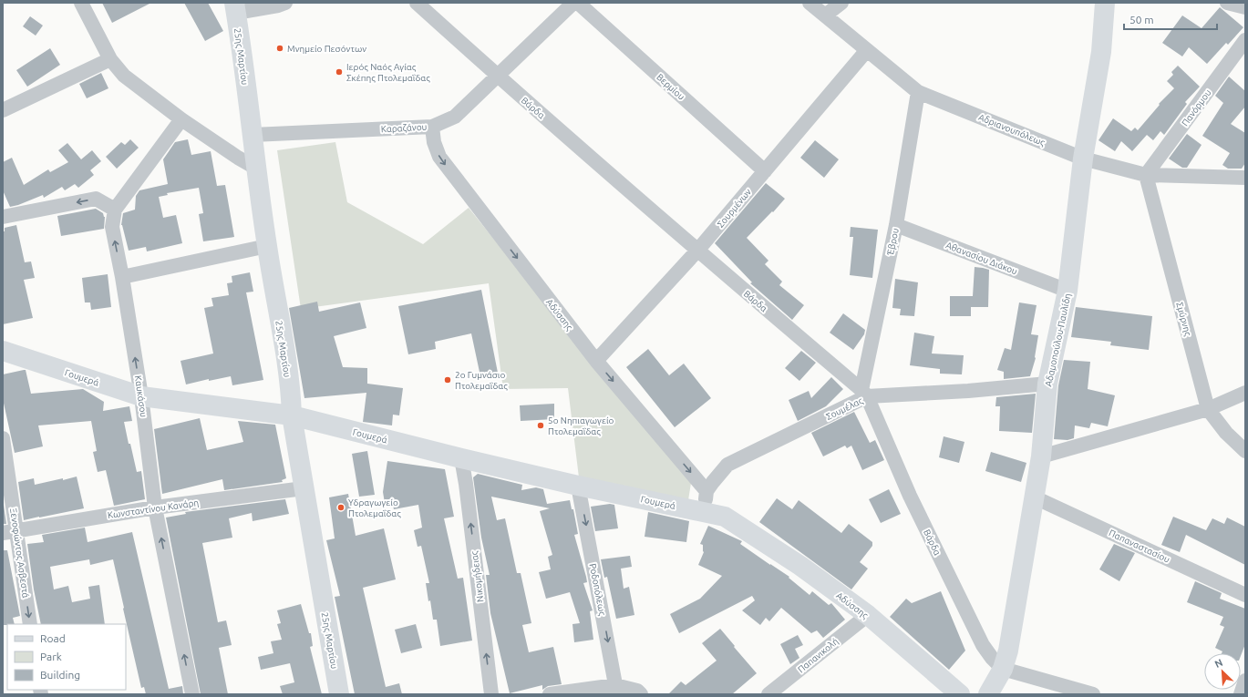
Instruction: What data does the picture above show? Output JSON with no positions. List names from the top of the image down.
{
  "streets": {
    "street": [
      "25ης Μαρτίου",
      "Βερμίου",
      "Βάρδα",
      "Πανόρμου",
      "Καραζάνου",
      "Αδριανουπόλεως",
      "Σουρμένων",
      "Έβρου",
      "Αθανασίου Διάκου",
      "Αδύσσης",
      "Σμύρνης",
      "Αδαμοπούλου-Παυλίδη",
      "Γουμερά",
      "Καυκάσου",
      "Σουμέλας",
      "Κωνσταντίνου Κανάρη",
      "Παπαναστασίου",
      "Ξενοφώντος Ασβεστά",
      "Νικομήδειας",
      "Ροδοπόλεως",
      "Παπανικολή"
    ]
  },
  "crossings": [
    ["25ης Μαρτίου", "Καραζάνου"],
    ["25ης Μαρτίου", "Γουμερά"],
    ["25ης Μαρτίου", "Κωνσταντίνου Κανάρη"],
    ["Βερμίου", "Σουρμένων"],
    ["Βάρδα", "Καραζάνου"],
    ["Βάρδα", "Σουρμένων"],
    ["Βάρδα", "Έβρου"],
    ["Βάρδα", "Αδαμοπούλου-Παυλίδη"],
    ["Βάρδα", "Σουμέλας"],
    ["Πανόρμου", "Αδριανουπόλεως"],
    ["Πανόρμου", "Σμύρνης"],
    ["Καραζάνου", "Αδύσσης"],
    ["Αδριανουπόλεως", "Σουρμένων"],
    ["Αδριανουπόλεως", "Έβρου"],
    ["Αδριανουπόλεως", "Σμύρνης"],
    ["Αδριανουπόλεως", "Αδαμοπούλου-Παυλίδη"],
    ["Σουρμένων", "Αδύσσης"],
    ["Έβρου", "Αθανασίου Διάκου"],
    ["Έβρου", "Σουμέλας"],
    ["Αθανασίου Διάκου", "Αδαμοπούλου-Παυλίδη"],
    ["Αδύσσης", "Γουμερά"],
    ["Αδύσσης", "Σουμέλας"],
    ["Αδύσσης", "Παπανικολή"],
    ["Αδαμοπούλου-Παυλίδη", "Σουμέλας"],
    ["Αδαμοπούλου-Παυλίδη", "Παπαναστασίου"],
    ["Γουμερά", "Καυκάσου"],
    ["Γουμερά", "Νικομήδειας"],
    ["Γουμερά", "Ροδοπόλεως"],
    ["Καυκάσου", "Κωνσταντίνου Κανάρη"],
    ["Κωνσταντίνου Κανάρη", "Ξενοφώντος Ασβεστά"]
  ],
  "one_way": [
    "Αδύσσης",
    "Καυκάσου",
    "Ξενοφώντος Ασβεστά",
    "Νικομήδειας",
    "Ροδοπόλεως"
  ],
  "places": [
    "Μνημείο Πεσόντων",
    "Ιερός Ναός Αγίας Σκέπης Πτολεμαΐδας",
    "2ο Γυμνάσιο Πτολεμαΐδας",
    "5ο Νηπιαγωγείο Πτολεμαΐδας",
    "Υδραγωγείο Πτολεμαΐδας"
  ],
  "legend": ["Road", "Park", "Building"],
  "scale_bar": "50 m",
  "north": "top left"
}
